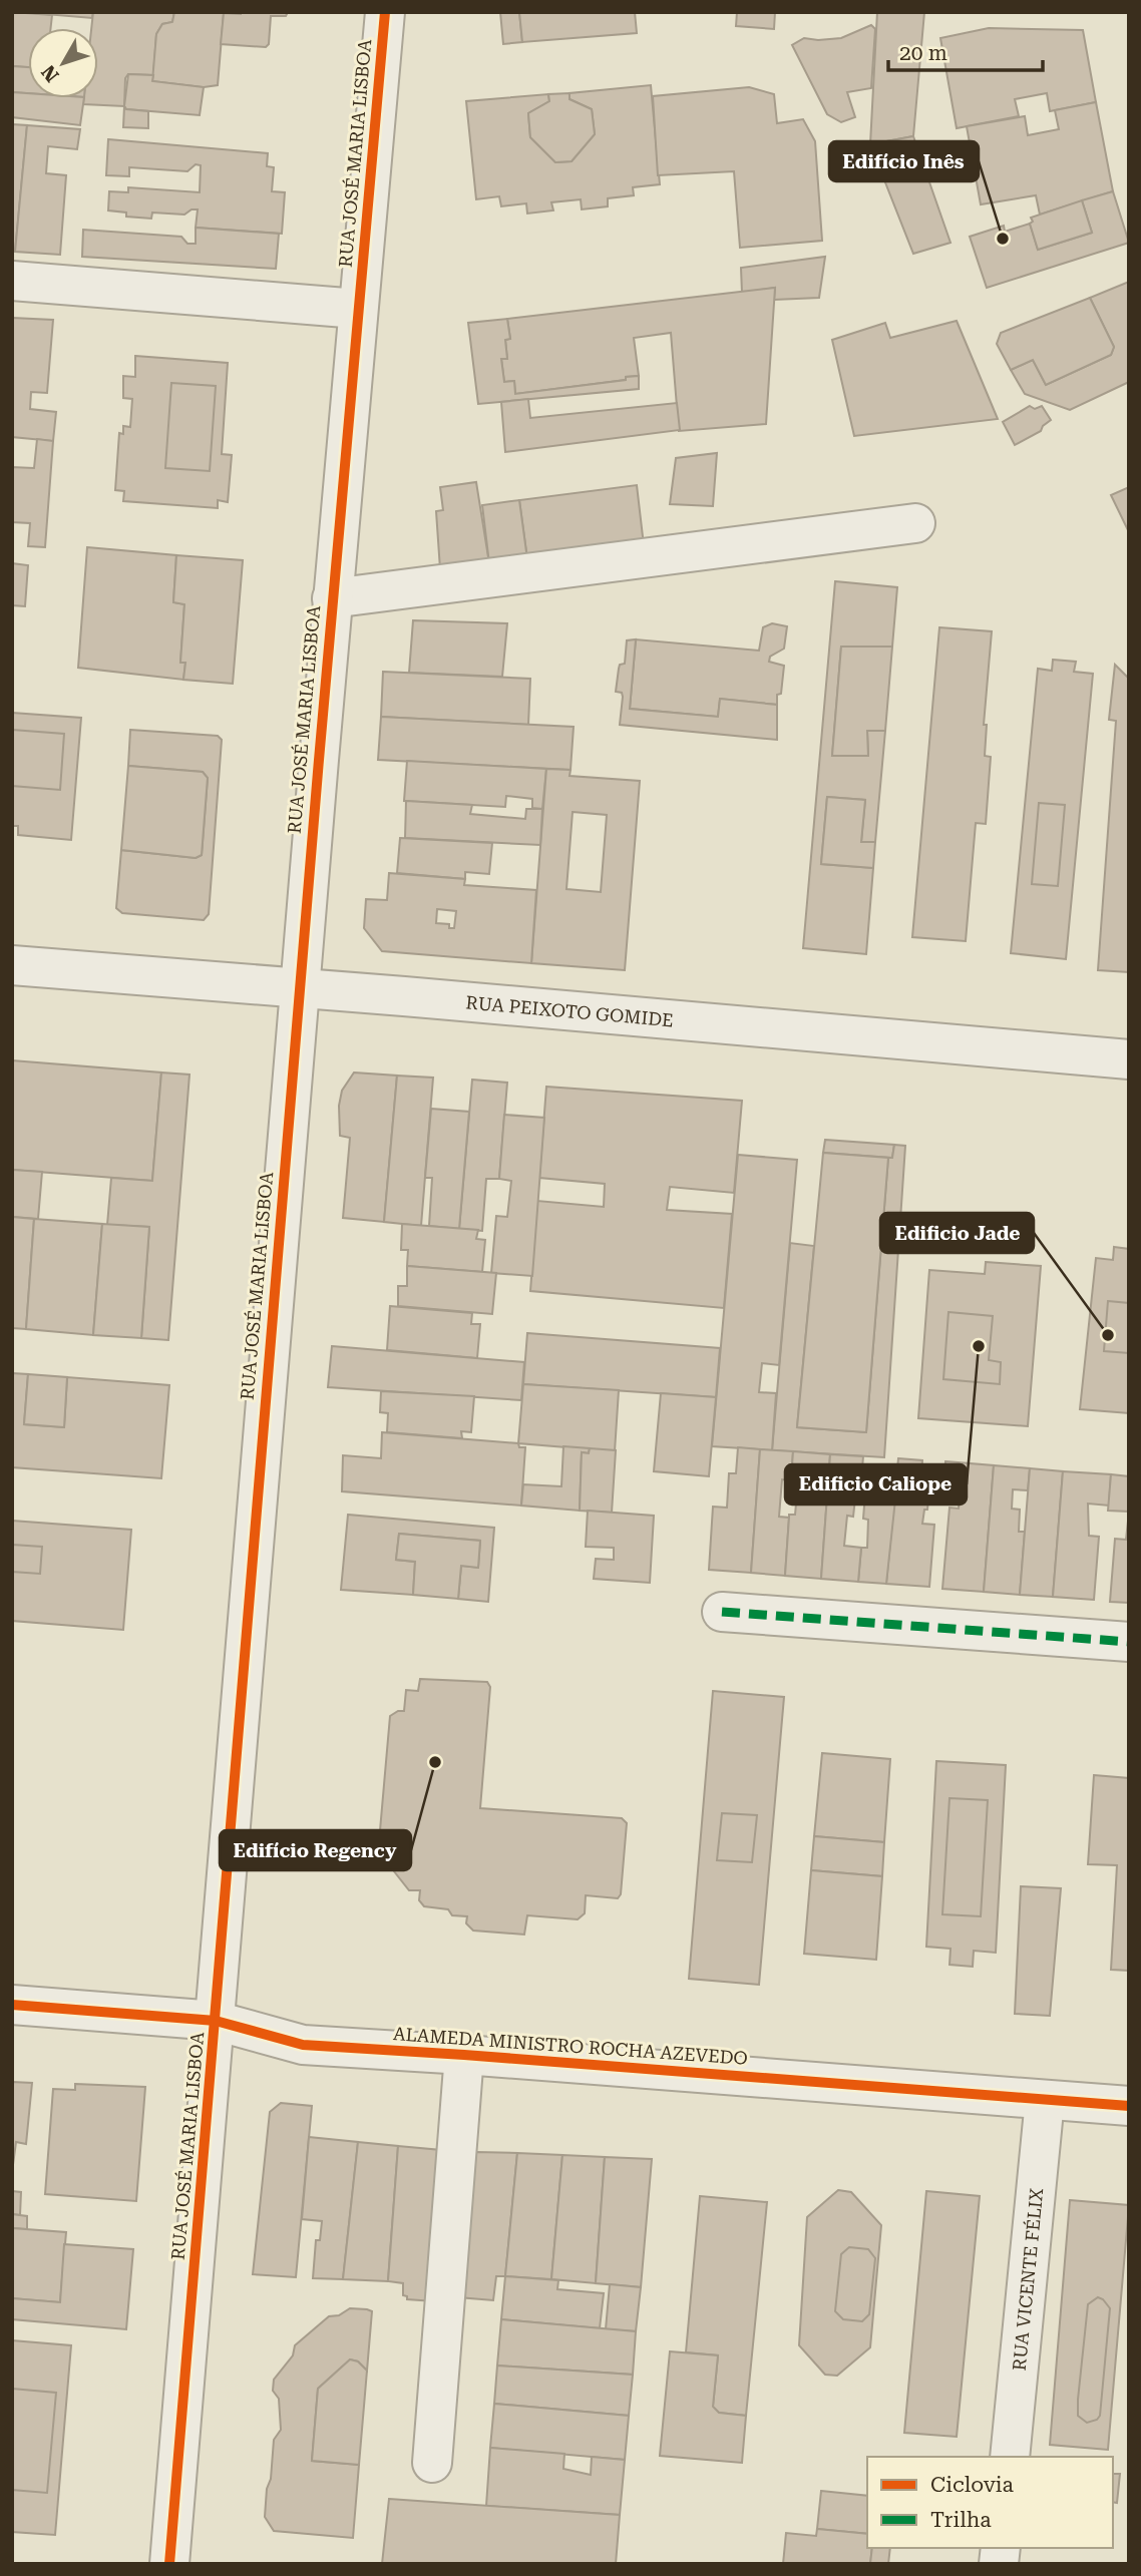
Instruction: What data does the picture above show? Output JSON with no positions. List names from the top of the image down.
{
  "streets": {
    "street": [
      "RUA JOSÉ MARIA LISBOA",
      "RUA PEIXOTO GOMIDE",
      "ALAMEDA MINISTRO ROCHA AZEVEDO",
      "RUA VICENTE FÉLIX"
    ]
  },
  "crossings": [
    ["RUA JOSÉ MARIA LISBOA", "RUA PEIXOTO GOMIDE"],
    ["RUA JOSÉ MARIA LISBOA", "ALAMEDA MINISTRO ROCHA AZEVEDO"],
    ["ALAMEDA MINISTRO ROCHA AZEVEDO", "RUA VICENTE FÉLIX"]
  ],
  "places": [
    "Edifício Inês",
    "Edificio Jade",
    "Edificio Caliope",
    "Edifício Regency"
  ],
  "legend": ["Ciclovia", "Trilha"],
  "scale_bar": "20 m",
  "north": "bottom left"
}
